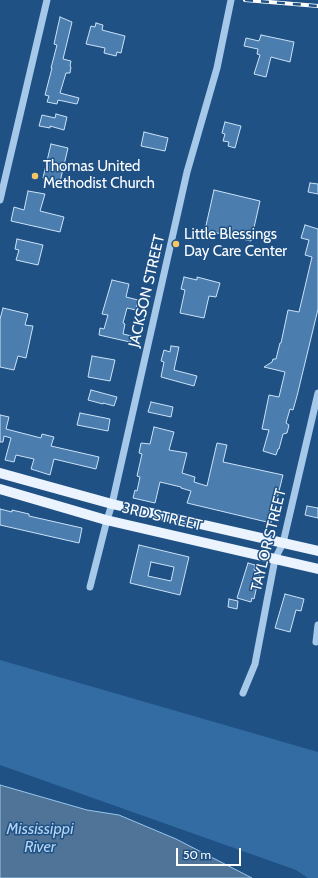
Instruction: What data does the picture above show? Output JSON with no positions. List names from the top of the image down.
{
  "streets": {
    "main road": ["3RD STREET"],
    "street": ["JACKSON STREET", "TAYLOR STREET"]
  },
  "crossings": [
    ["JACKSON STREET", "3RD STREET"],
    ["3RD STREET", "TAYLOR STREET"]
  ],
  "water": ["Mississippi River"],
  "places": ["Thomas United Methodist Church", "Little Blessings Day Care Center"],
  "scale_bar": "50 m"
}
